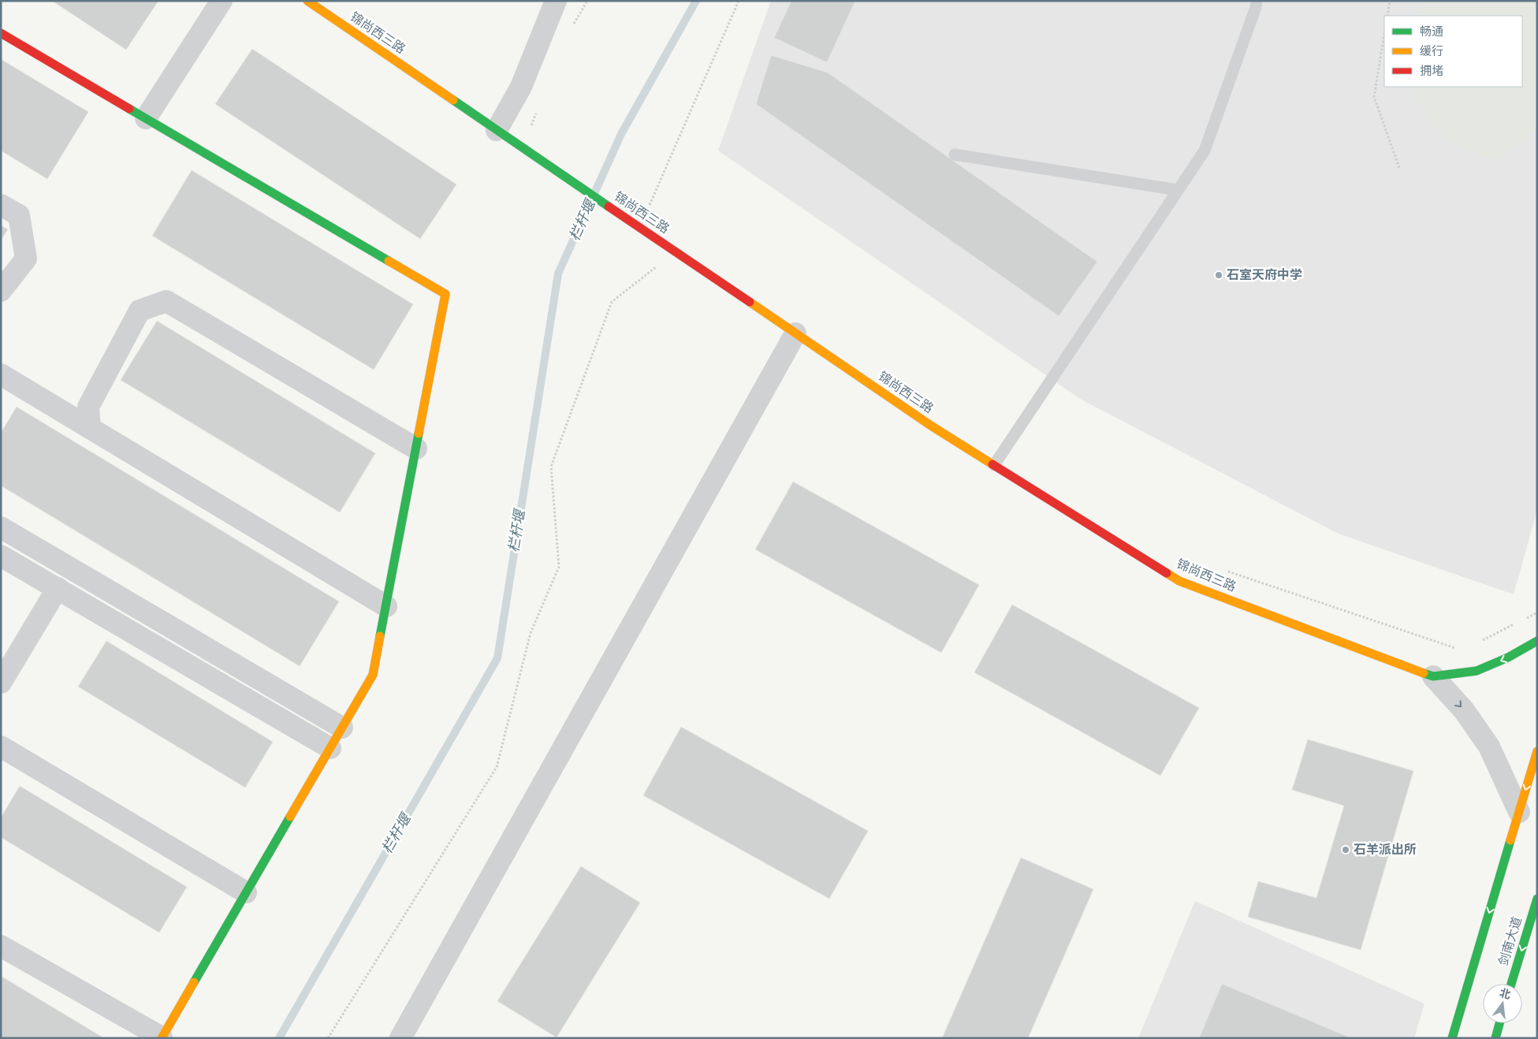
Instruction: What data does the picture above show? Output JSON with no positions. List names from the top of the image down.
{
  "streets": {
    "main road": ["锦尚西三路", "剑南大道"]
  },
  "water": ["栏杆堰"],
  "places": ["石室天府中学", "石羊派出所"],
  "legend": ["畅通", "缓行", "拥堵"],
  "north": "top"
}
